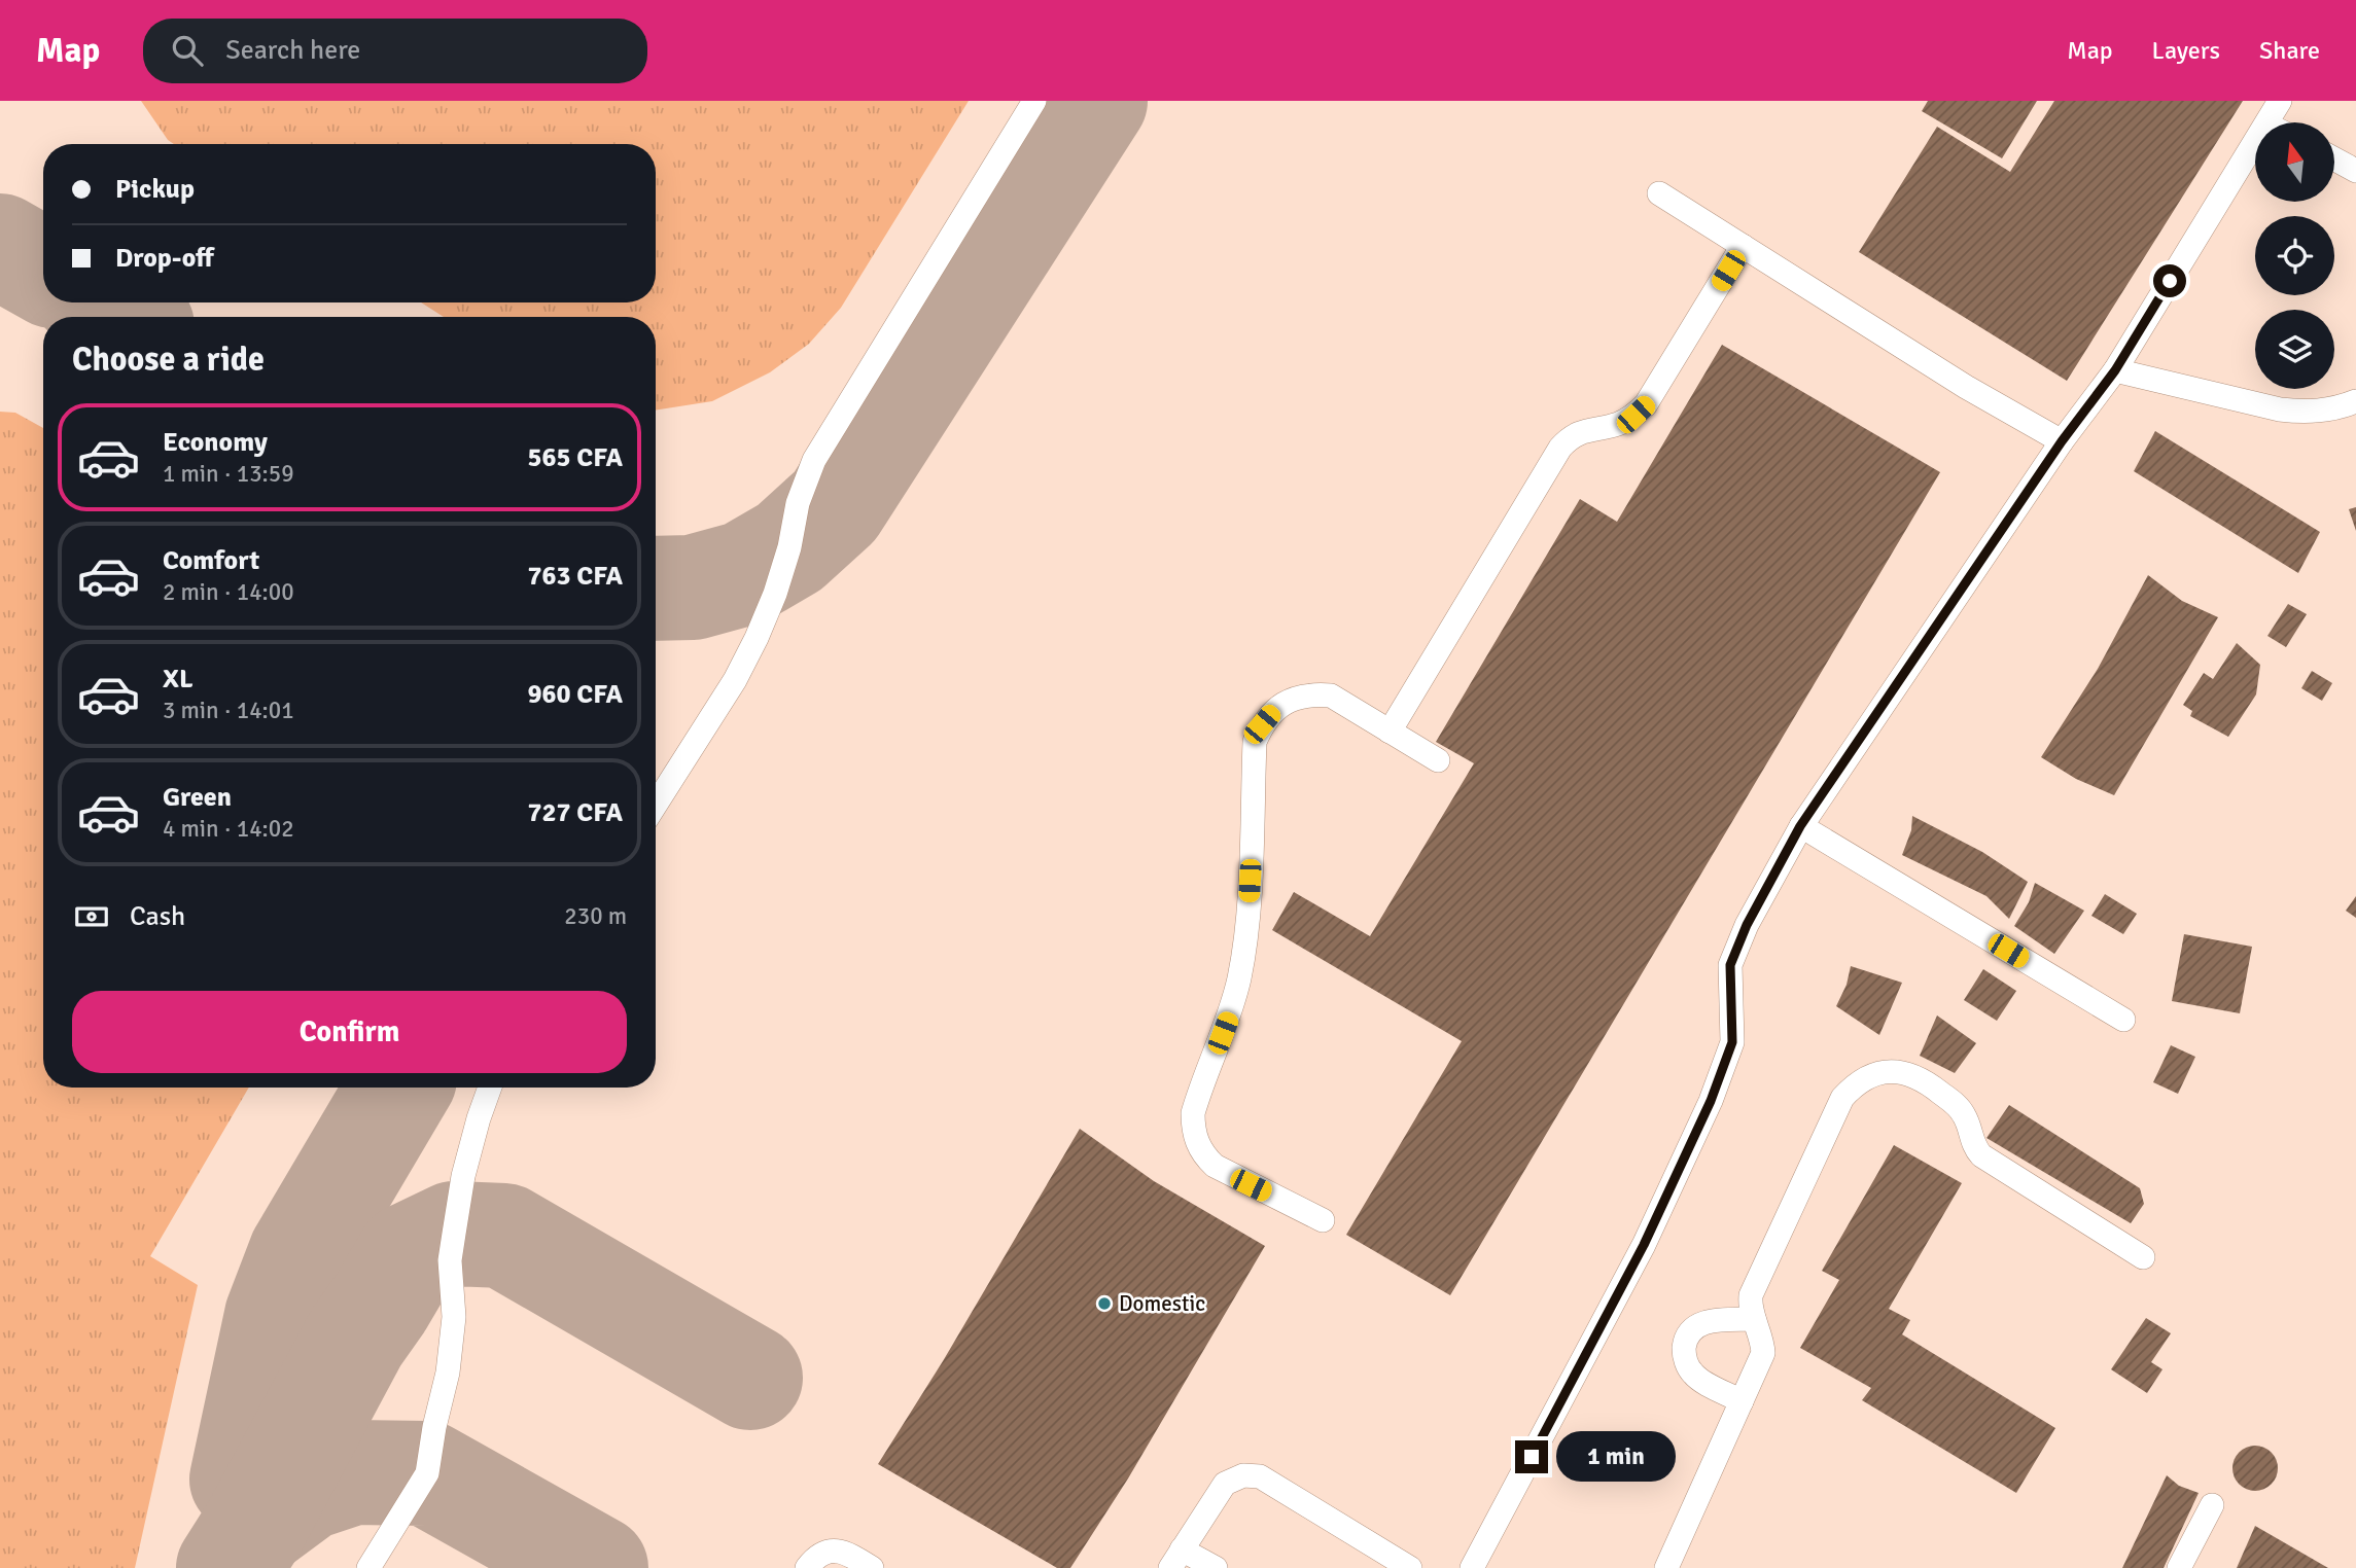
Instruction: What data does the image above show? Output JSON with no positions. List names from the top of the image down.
{
  "places": ["Domestic"],
  "north": "top",
  "page": {
    "header": "Map",
    "search": "Search here",
    "nav": ["Map", "Layers", "Share"],
    "banner": ["Pickup", "Drop-off"],
    "heading": "Choose a ride",
    "list": [
      {
        "name": "Economy",
        "note": "1 min · 13:59",
        "value": "565 CFA"
      },
      {
        "name": "Comfort",
        "note": "2 min · 14:00",
        "value": "763 CFA"
      },
      {
        "name": "XL",
        "note": "3 min · 14:01",
        "value": "960 CFA"
      },
      {
        "name": "Green",
        "note": "4 min · 14:02",
        "value": "727 CFA"
      }
    ],
    "pay": ["Cash", "230 m"],
    "buttons": "Confirm",
    "bubble": "1 min"
  }
}
